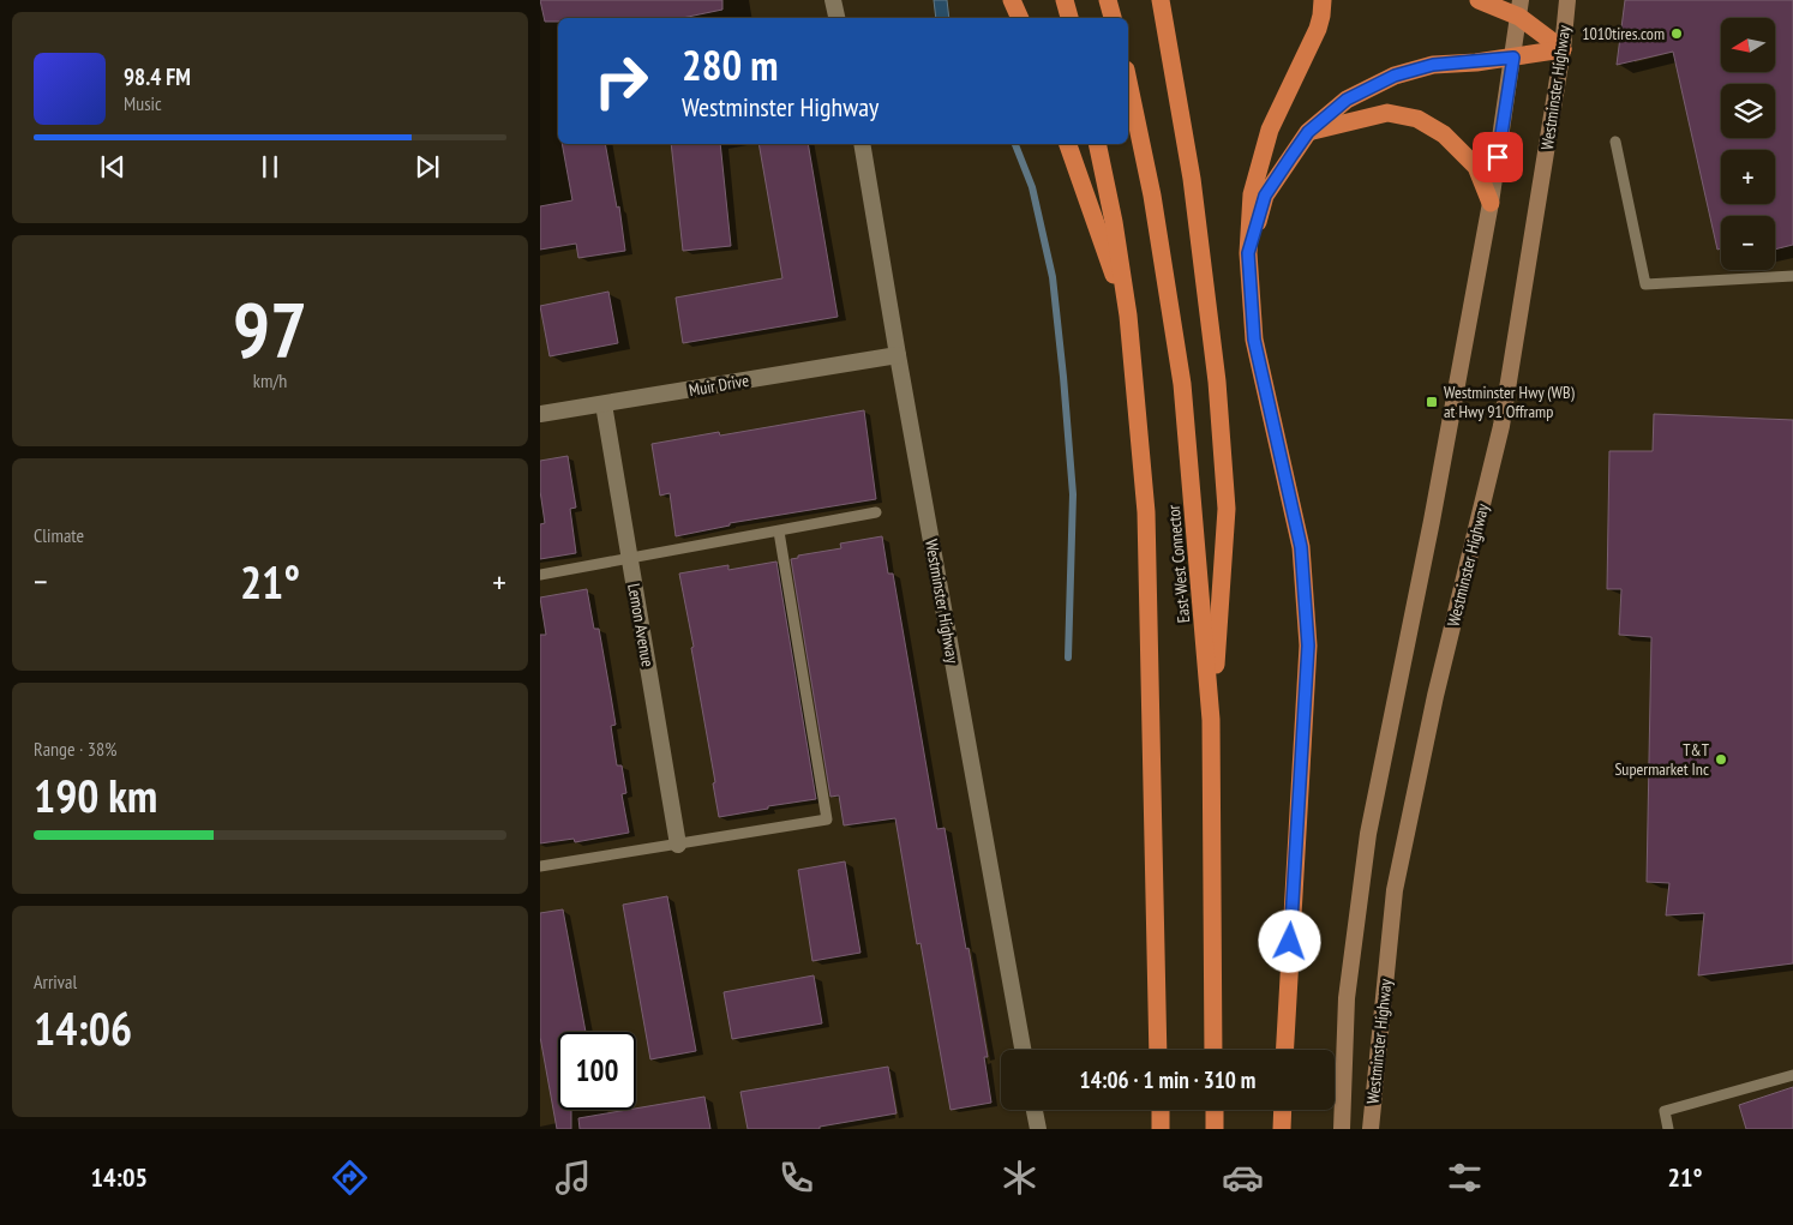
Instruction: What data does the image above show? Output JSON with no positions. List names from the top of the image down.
{
  "streets": {
    "highway": ["East-West Connector"],
    "main road": ["Westminster Highway"],
    "street": ["Muir Drive", "Lemon Avenue"]
  },
  "crossings": [
    ["Westminster Highway", "Muir Drive"],
    ["Muir Drive", "Lemon Avenue"]
  ],
  "places": {
    "other": ["1010tires.com", "T&T Supermarket Inc"],
    "transit": ["Westminster Hwy (WB) at Hwy 91 Offramp"]
  },
  "north": "left",
  "page": {
    "map_buttons": ["+", "−"],
    "turn": ["280 m", "Westminster Highway"],
    "song": ["98.4 FM", "Music"],
    "tile": [
      ["97", "km/h"],
      "Climate",
      ["Range · 38%", "190 km"],
      ["Arrival", "14:06"]
    ],
    "heat": ["−", "21°", "+"],
    "limit": "100",
    "trip": "14:06 · 1 min · 310 m",
    "tabs": ["14:05", "21°"]
  }
}
